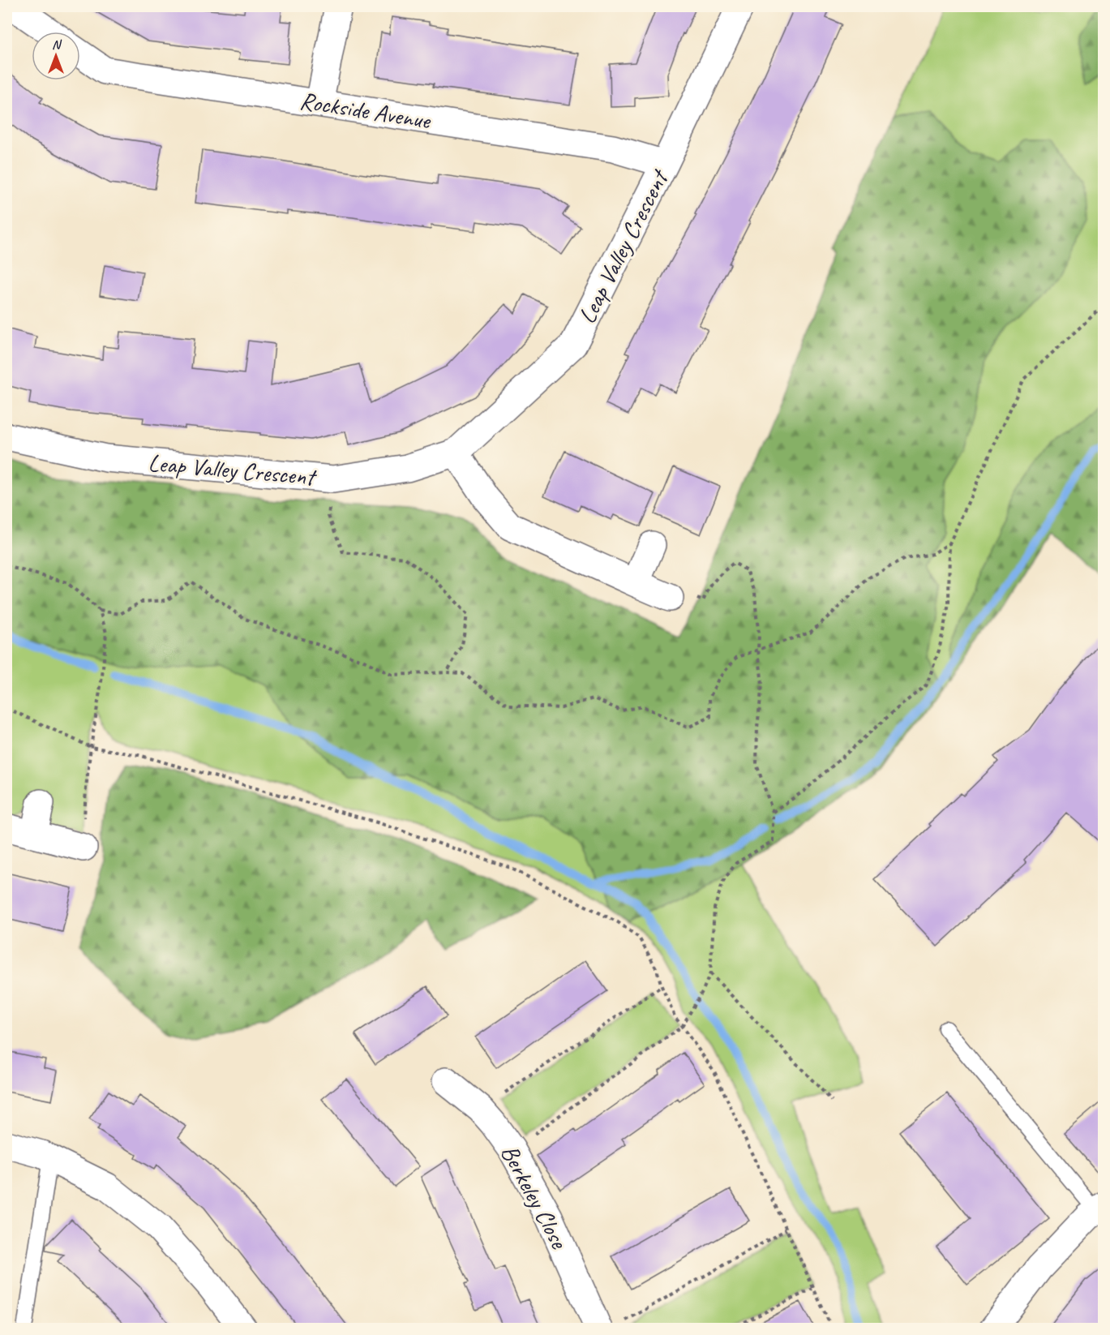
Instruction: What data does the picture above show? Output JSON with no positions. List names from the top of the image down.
{
  "streets": {
    "street": ["Rockside Avenue", "Leap Valley Crescent", "Berkeley Close"]
  },
  "crossings": [
    ["Rockside Avenue", "Leap Valley Crescent"]
  ],
  "north": "top"
}
